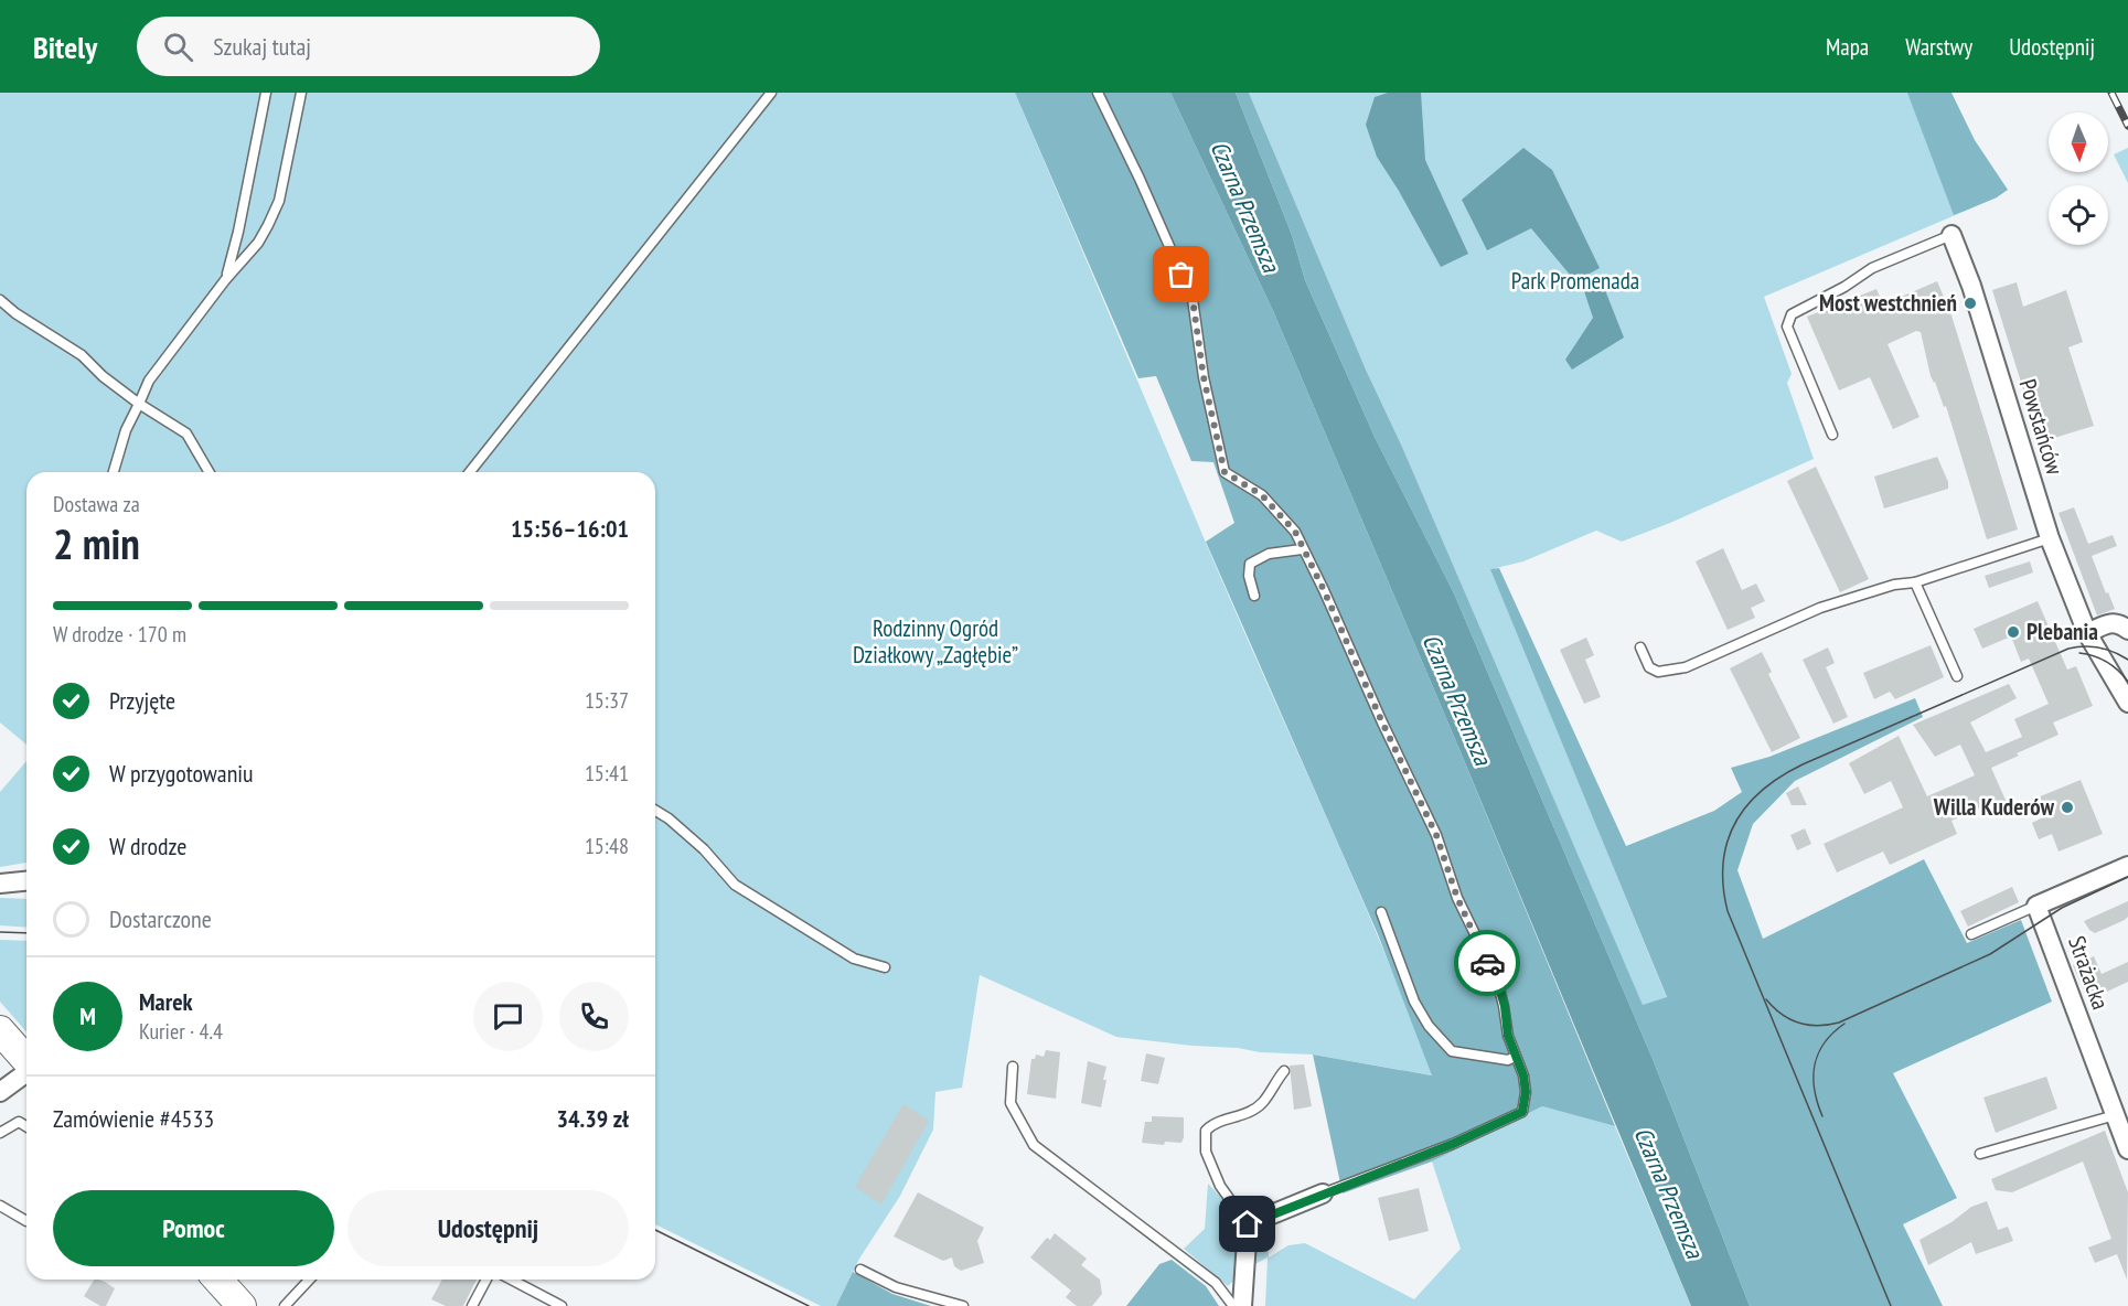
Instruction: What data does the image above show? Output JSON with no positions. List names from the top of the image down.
{
  "streets": {
    "street": ["Powstańców", "Strażacka"]
  },
  "water": ["Czarna Przemsza"],
  "parks": ["Park Promenada", "Rodzinny Ogród Działkowy „Zagłębie”"],
  "places": ["Most westchnień", "Plebania", "Willa Kuderów"],
  "north": "bottom",
  "page": {
    "header": "Bitely",
    "search": "Szukaj tutaj",
    "nav": ["Mapa", "Warstwy", "Udostępnij"],
    "heading": ["2 min", "Dostawa za", "15:56–16:01"],
    "panel": [
      "Marek",
      "Kurier · 4.4",
      "Zamówienie #4533",
      "34.39 zł"
    ],
    "bar": "W drodze · 170 m",
    "list": [
      ["Przyjęte", "15:37"],
      ["W przygotowaniu", "15:41"],
      ["W drodze", "15:48"],
      "Dostarczone"
    ],
    "round": "M",
    "buttons": ["Pomoc", "Udostępnij"]
  }
}
